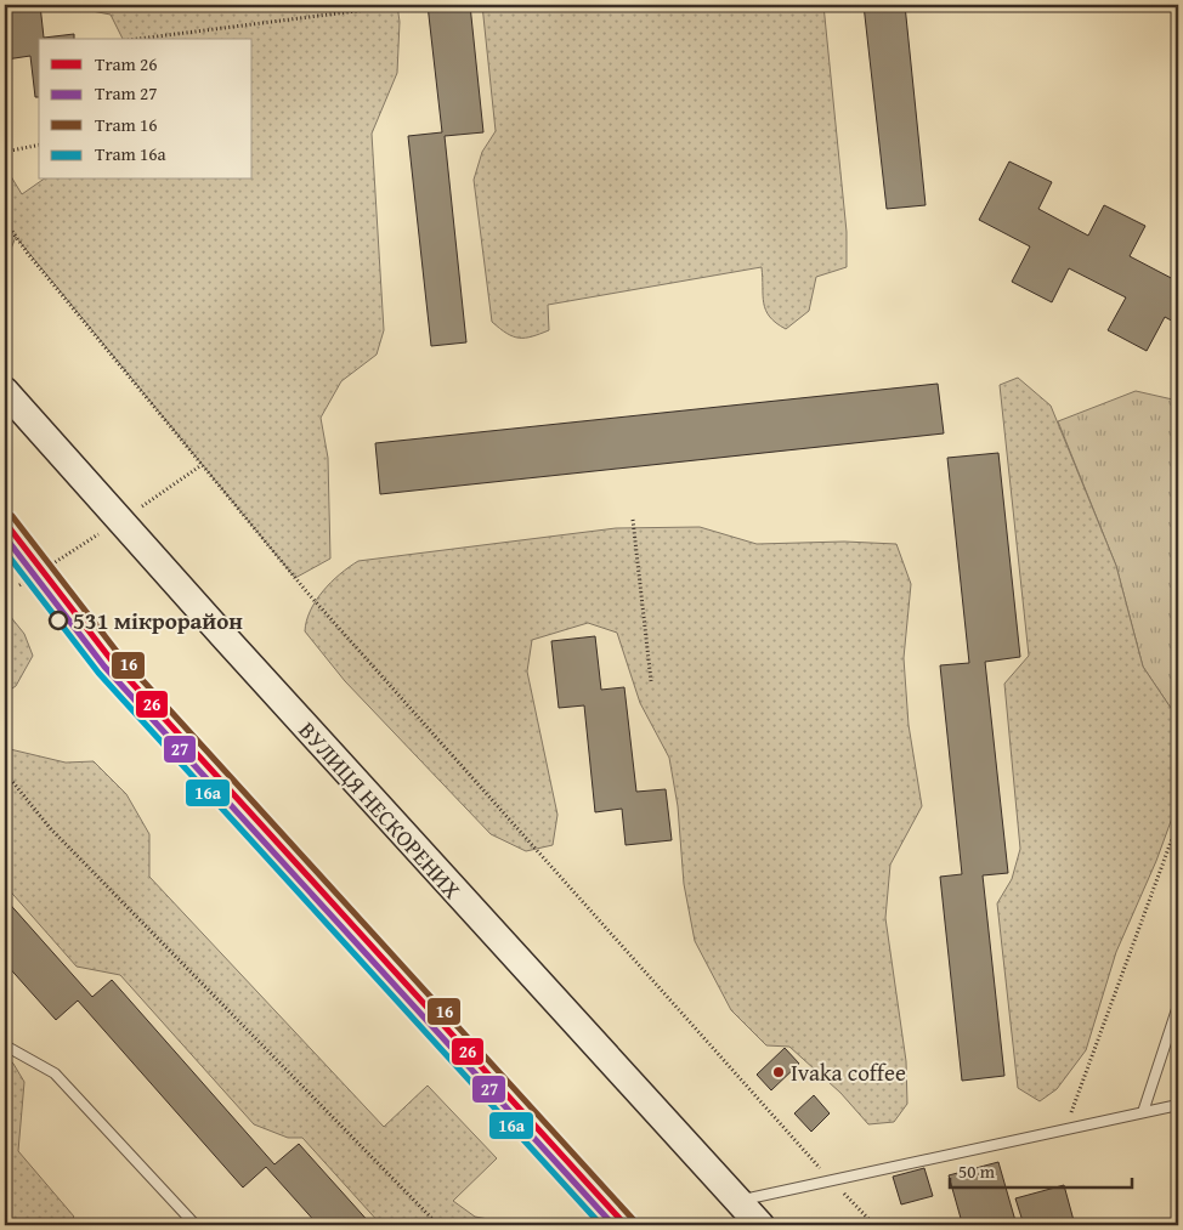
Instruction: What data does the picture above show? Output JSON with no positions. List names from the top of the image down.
{
  "streets": {
    "main road": ["ВУЛИЦЯ НЕСКОРЕНИХ"]
  },
  "places": ["531 мікрорайон", "Ivaka coffee"],
  "lines": [
    "tram line 16",
    "tram line 26",
    "tram line 27",
    "tram line 16a"
  ],
  "legend": [
    "Tram 26",
    "Tram 27",
    "Tram 16",
    "Tram 16a"
  ],
  "scale_bar": "50 m"
}
